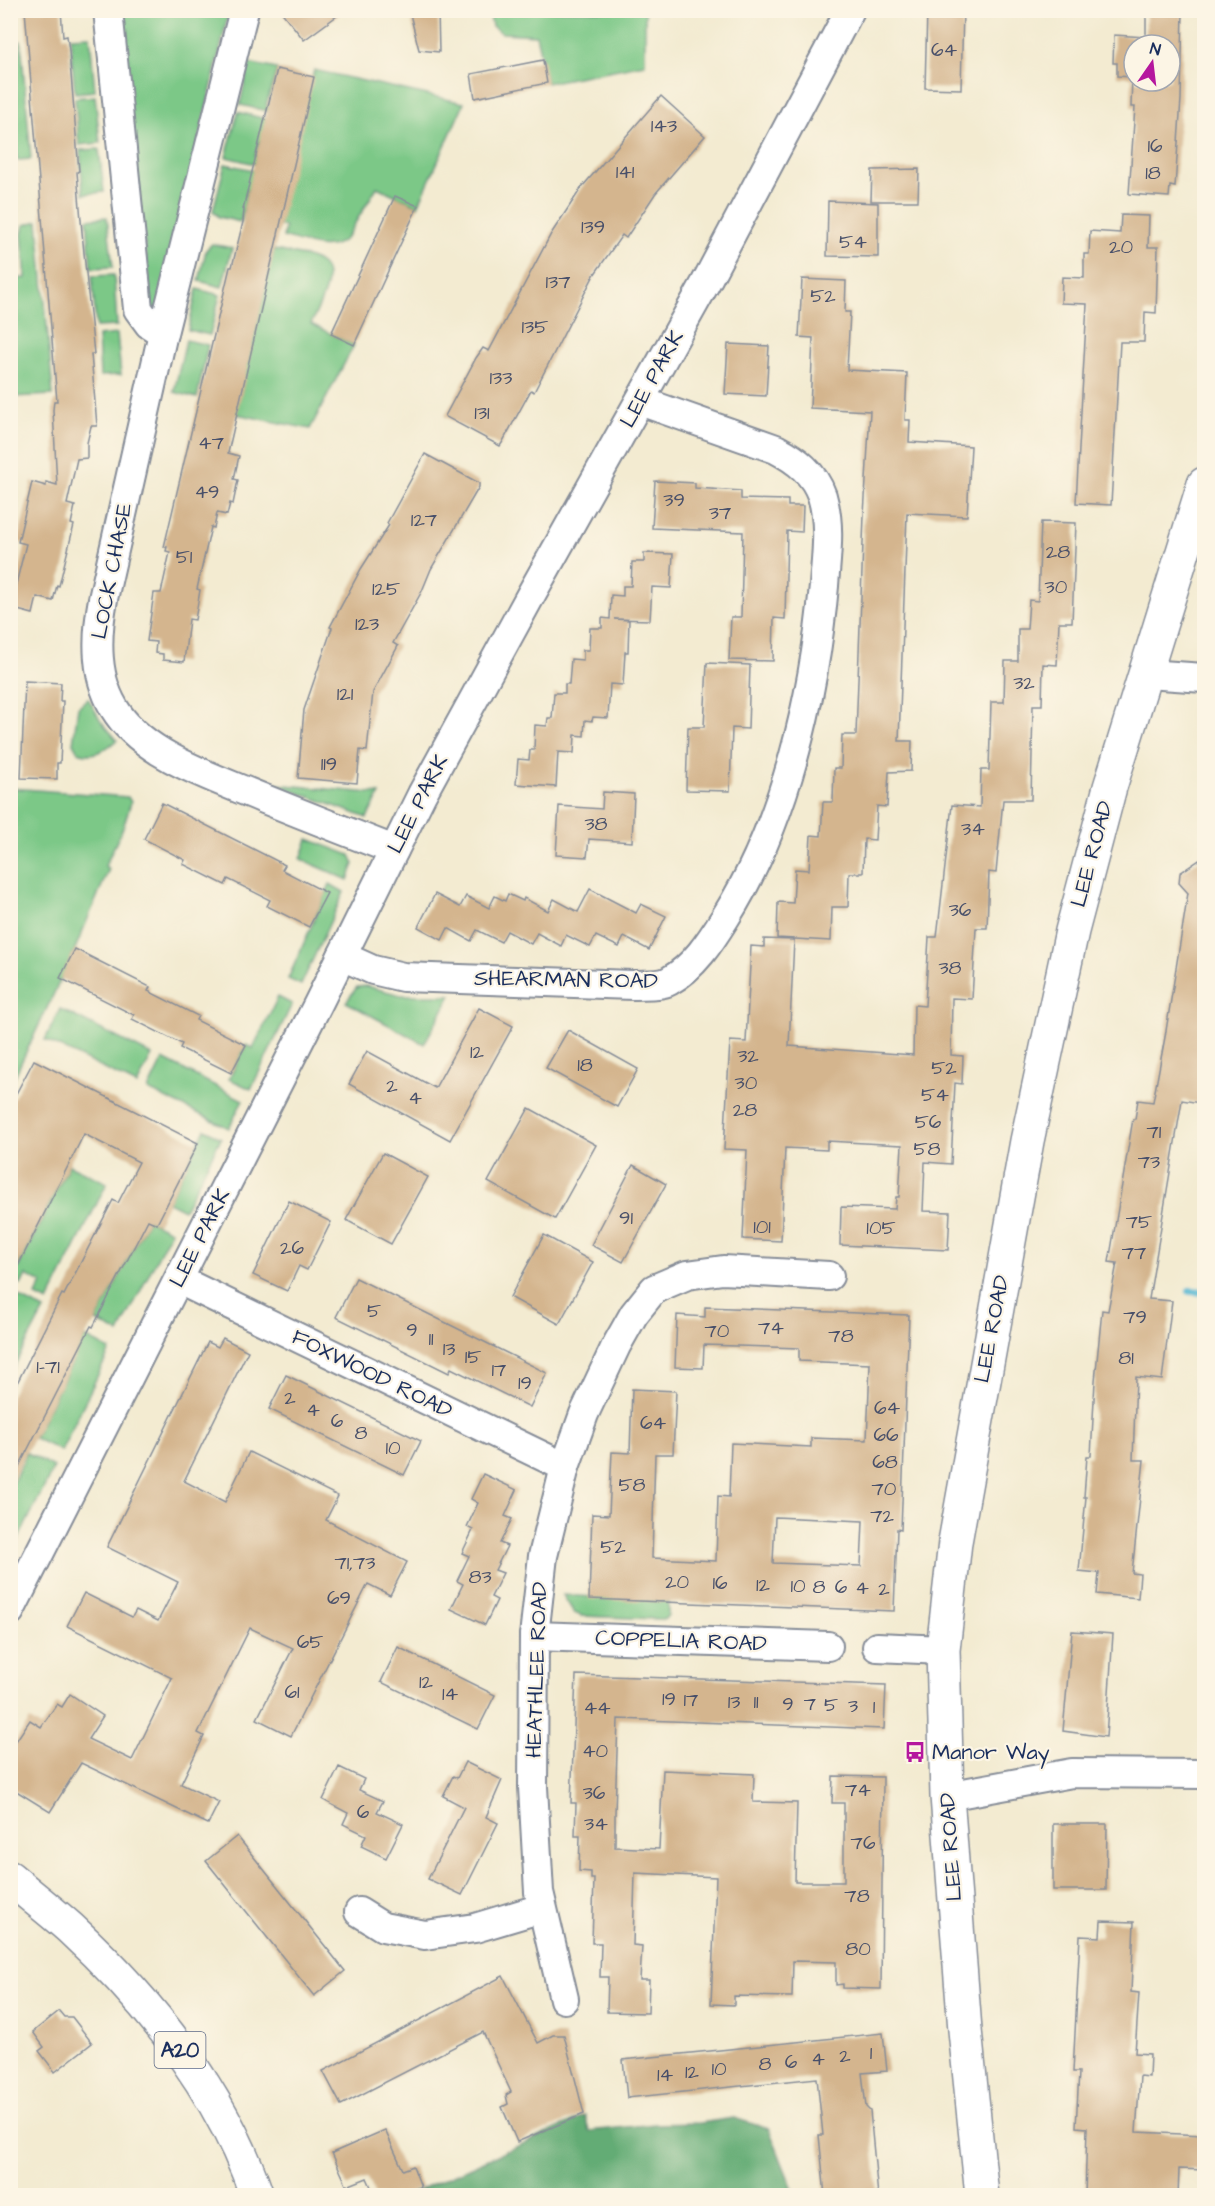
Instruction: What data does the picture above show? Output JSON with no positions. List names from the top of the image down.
{
  "streets": {
    "main road": ["LEE ROAD", "A20"],
    "street": [
      "LEE PARK",
      "LOCK CHASE",
      "SHEARMAN ROAD",
      "FOXWOOD ROAD",
      "COPPELIA ROAD",
      "HEATHLEE ROAD"
    ]
  },
  "crossings": [
    ["LEE PARK", "LOCK CHASE"],
    ["LEE PARK", "SHEARMAN ROAD"],
    ["LEE PARK", "FOXWOOD ROAD"],
    ["FOXWOOD ROAD", "HEATHLEE ROAD"],
    ["COPPELIA ROAD", "HEATHLEE ROAD"]
  ],
  "places": {
    "bus stop": ["Manor Way"]
  },
  "house_numbers": [
    "64",
    "143",
    "16",
    "141",
    "18",
    "139",
    "54",
    "20",
    "137",
    "52",
    "135",
    "133",
    "131",
    "47",
    "49",
    "39",
    "37",
    "127",
    "28",
    "51",
    "30",
    "125",
    "123",
    "32",
    "121",
    "119",
    "38",
    "34",
    "36",
    "38",
    "12",
    "32",
    "18",
    "52",
    "30",
    "2",
    "54",
    "4",
    "28",
    "56",
    "71",
    "58",
    "73",
    "91",
    "75",
    "101",
    "105",
    "26",
    "77",
    "5",
    "79",
    "74",
    "9",
    "70",
    "78",
    "11",
    "13",
    "15",
    "81",
    "1-71",
    "17",
    "19",
    "2",
    "64",
    "4",
    "6",
    "64",
    "8",
    "66",
    "10",
    "68",
    "58",
    "70",
    "72",
    "52",
    "71,73",
    "83",
    "20",
    "16",
    "12",
    "10",
    "8",
    "6",
    "4",
    "2",
    "69",
    "65",
    "12",
    "61",
    "14",
    "19",
    "17",
    "13",
    "11",
    "9",
    "7",
    "5",
    "3",
    "1",
    "44",
    "40",
    "74",
    "36",
    "6",
    "34",
    "76",
    "78",
    "80",
    "1",
    "2",
    "4",
    "6",
    "8",
    "10",
    "12",
    "14"
  ],
  "north": "top"
}
